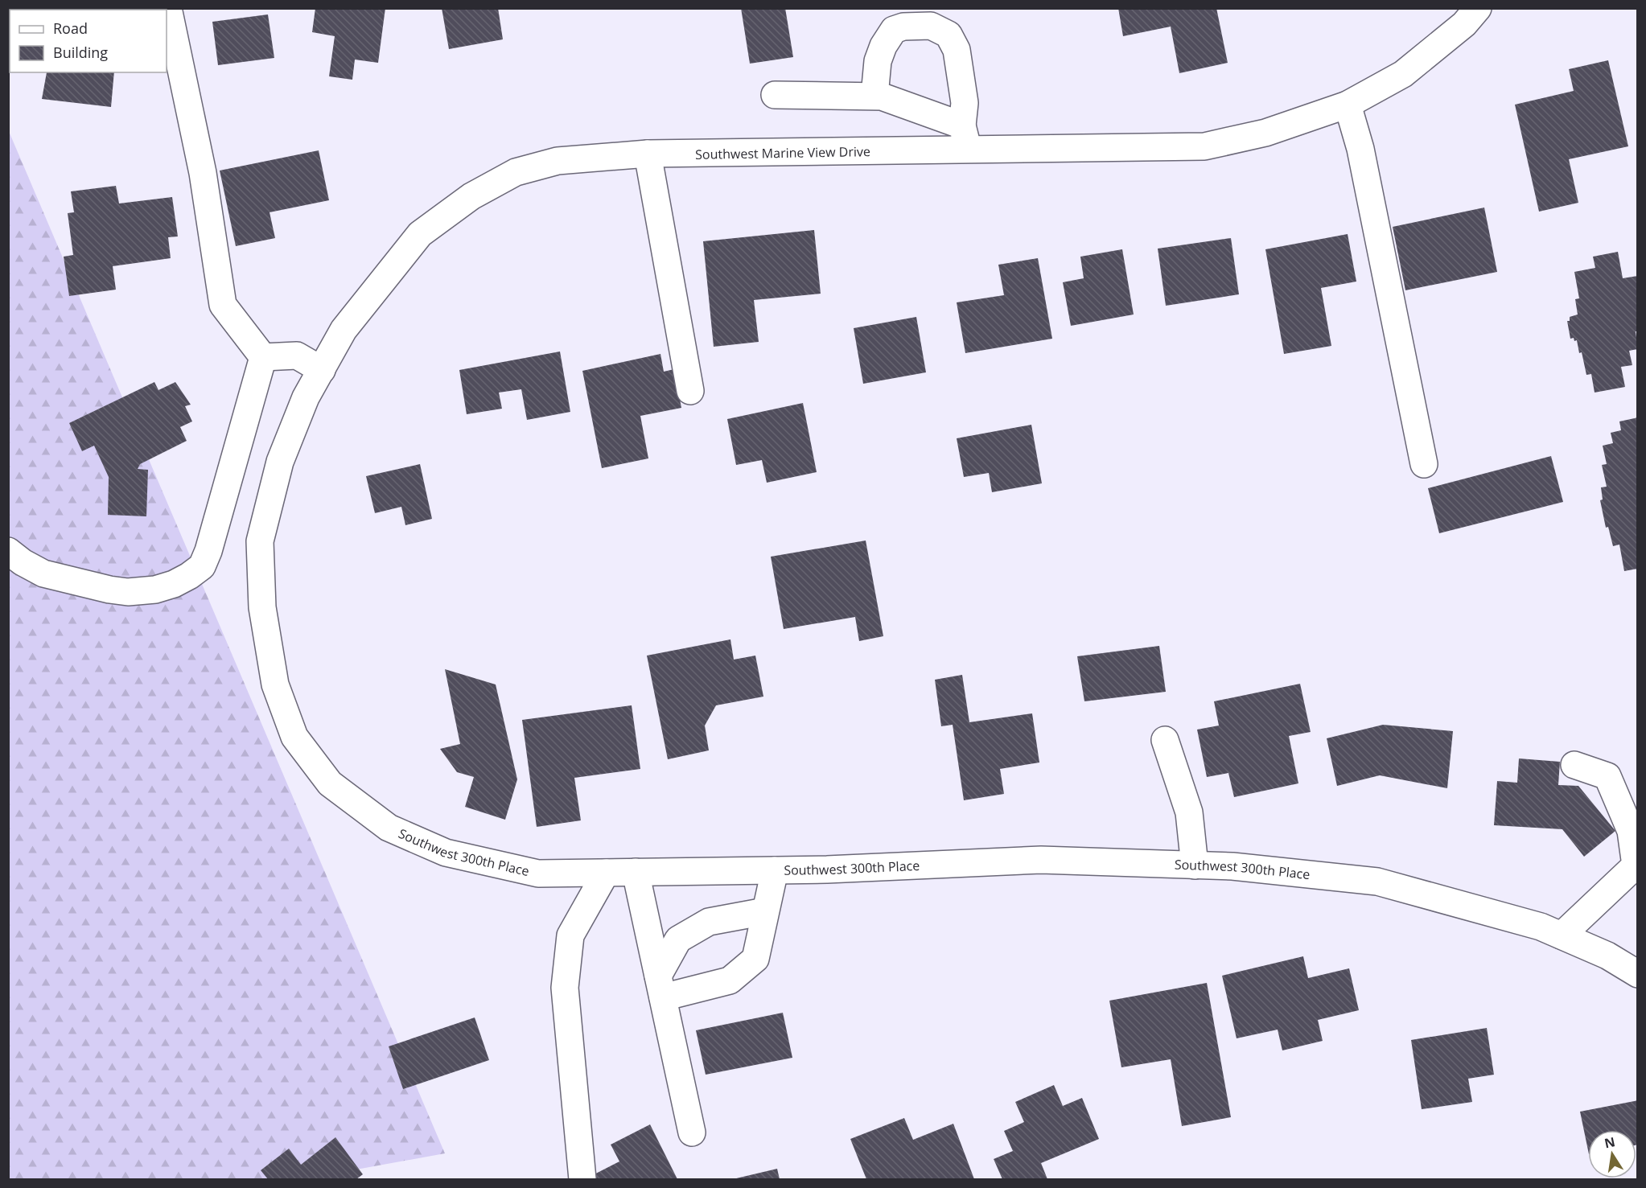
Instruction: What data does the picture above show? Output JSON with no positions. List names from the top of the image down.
{
  "streets": {
    "street": ["Southwest Marine View Drive", "Southwest 300th Place"]
  },
  "crossings": [
    ["Southwest Marine View Drive", "Southwest 300th Place"]
  ],
  "legend": ["Road", "Building"],
  "north": "top"
}
